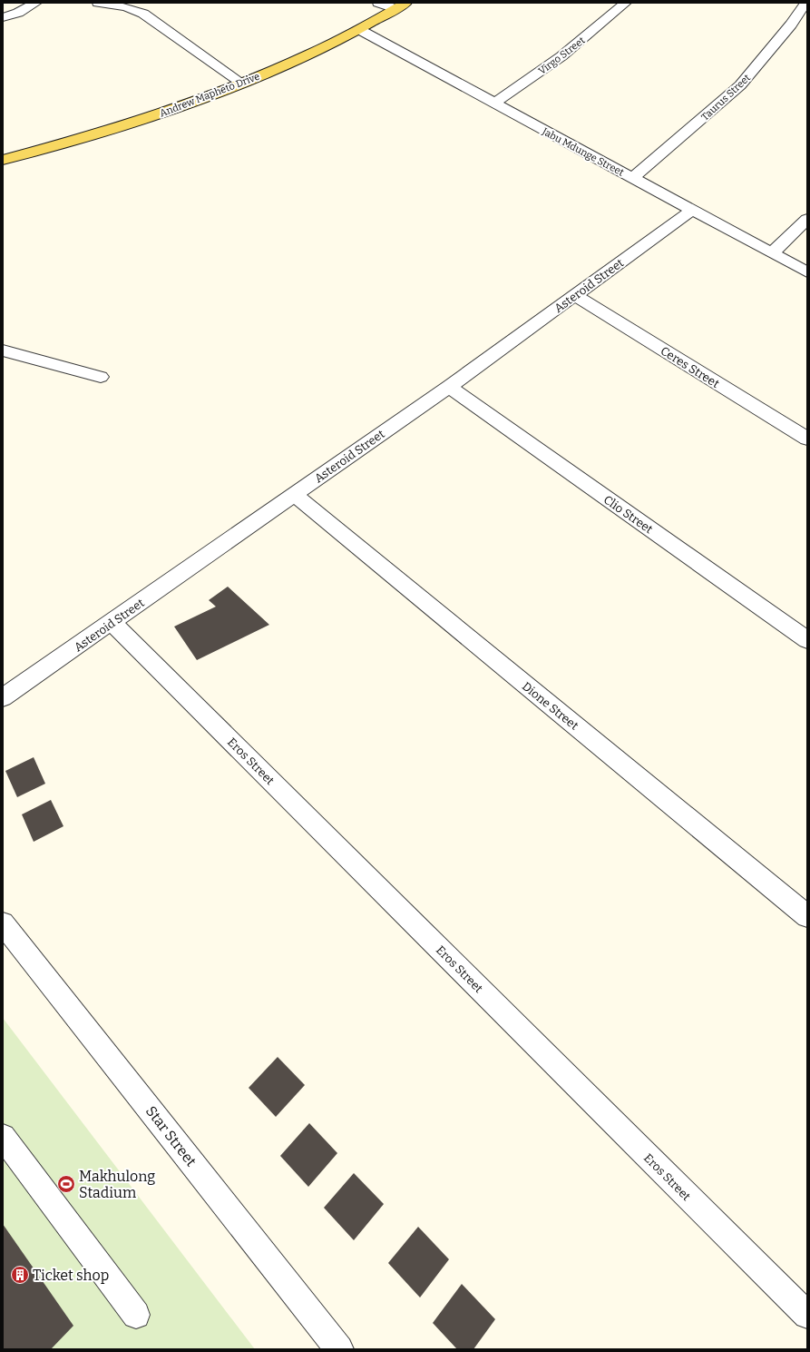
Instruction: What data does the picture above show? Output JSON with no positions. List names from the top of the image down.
{
  "streets": {
    "main road": ["Andrew Mapheto Drive"],
    "street": [
      "Virgo Street",
      "Taurus Street",
      "Jabu Mdunge Street",
      "Asteroid Street",
      "Ceres Street",
      "Clio Street",
      "Dione Street",
      "Eros Street",
      "Star Street"
    ]
  },
  "crossings": [
    ["Virgo Street", "Jabu Mdunge Street"],
    ["Andrew Mapheto Drive", "Jabu Mdunge Street"],
    ["Taurus Street", "Jabu Mdunge Street"],
    ["Jabu Mdunge Street", "Asteroid Street"],
    ["Asteroid Street", "Ceres Street"],
    ["Asteroid Street", "Clio Street"],
    ["Asteroid Street", "Dione Street"],
    ["Asteroid Street", "Eros Street"]
  ],
  "places": {
    "sports": ["Makhulong Stadium"],
    "building": ["Ticket shop"]
  }
}
